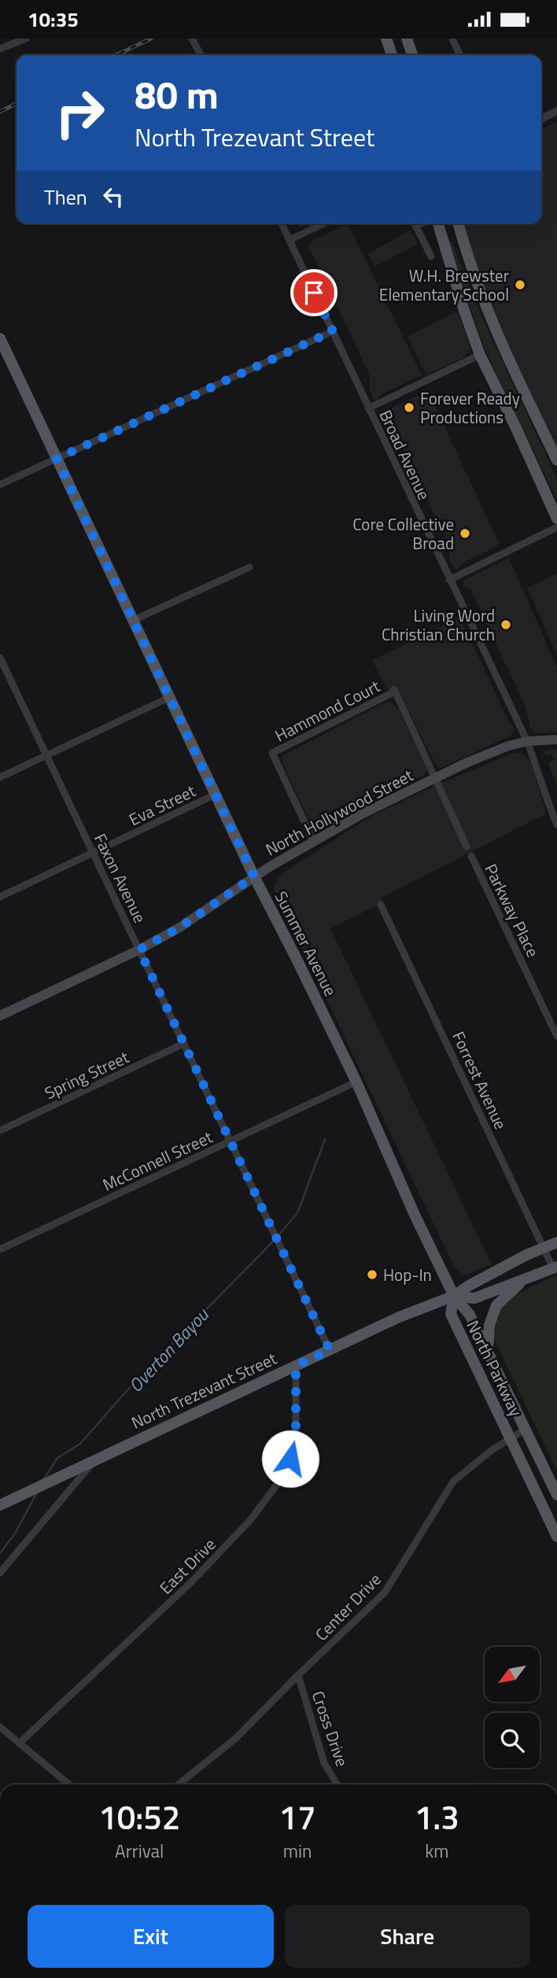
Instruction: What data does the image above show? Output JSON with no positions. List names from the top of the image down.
{
  "streets": {
    "main road": [
      "North Hollywood Street",
      "Summer Avenue",
      "North Parkway",
      "North Trezevant Street"
    ],
    "street": [
      "Broad Avenue",
      "Hammond Court",
      "Eva Street",
      "Faxon Avenue",
      "Parkway Place",
      "Spring Street",
      "Forrest Avenue",
      "McConnell Street",
      "East Drive",
      "Center Drive",
      "Cross Drive"
    ]
  },
  "crossings": [
    ["Broad Avenue", "North Hollywood Street"],
    ["Hammond Court", "North Hollywood Street"],
    ["Eva Street", "Faxon Avenue"],
    ["Eva Street", "Summer Avenue"],
    ["North Hollywood Street", "Faxon Avenue"],
    ["North Hollywood Street", "Summer Avenue"],
    ["Faxon Avenue", "Spring Street"],
    ["Faxon Avenue", "McConnell Street"],
    ["Faxon Avenue", "North Trezevant Street"],
    ["Summer Avenue", "McConnell Street"],
    ["Summer Avenue", "North Parkway"],
    ["Summer Avenue", "North Trezevant Street"],
    ["North Parkway", "North Trezevant Street"],
    ["North Parkway", "Center Drive"],
    ["North Trezevant Street", "East Drive"],
    ["Center Drive", "Cross Drive"]
  ],
  "water": ["Overton Bayou"],
  "places": [
    "W.H. Brewster Elementary School",
    "Forever Ready Productions",
    "Core Collective Broad",
    "Living Word Christian Church",
    "Hop-In"
  ],
  "north": "bottom left",
  "page": {
    "status": "10:35",
    "turn": ["80 m", "North Trezevant Street"],
    "then": "Then",
    "eta": [
      "10:52",
      "Arrival",
      "17",
      "min",
      "1.3",
      "km"
    ],
    "buttons": ["Exit", "Share"]
  }
}
